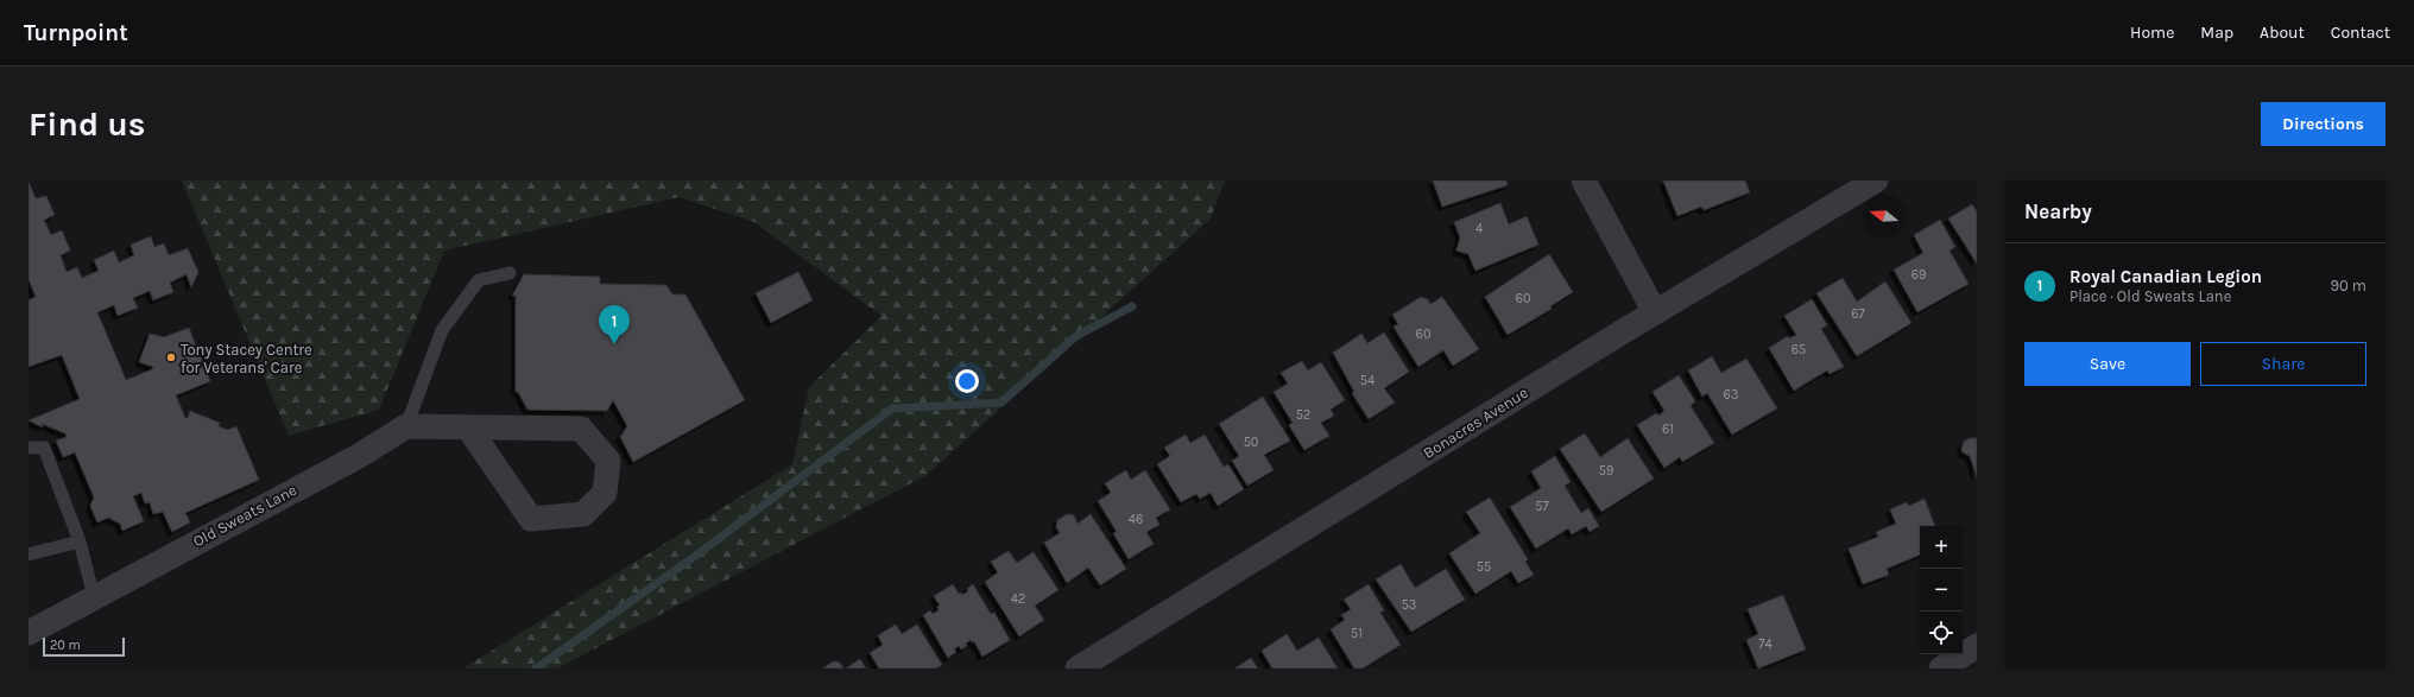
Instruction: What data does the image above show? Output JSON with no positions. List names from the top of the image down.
{
  "streets": {
    "street": ["Bonacres Avenue", "Old Sweats Lane"]
  },
  "places": ["Tony Stacey Centre for Veterans' Care"],
  "house_numbers": [
    "4",
    "69",
    "60",
    "67",
    "60",
    "65",
    "54",
    "63",
    "52",
    "61",
    "50",
    "59",
    "57",
    "46",
    "55",
    "42",
    "53",
    "51",
    "74"
  ],
  "scale_bar": "20 m",
  "north": "left",
  "page": {
    "header": "Turnpoint",
    "nav": [
      "Home",
      "Map",
      "About",
      "Contact"
    ],
    "buttons": [
      "Directions",
      ["Save", "Share"]
    ],
    "title": "Find us",
    "heading": "Nearby",
    "list": [
      {
        "mark": "1",
        "name": "Royal Canadian Legion",
        "note": "Place · Old Sweats Lane",
        "value": "90 m"
      }
    ],
    "pins": "1",
    "map_buttons": ["+", "−"],
    "scale": "20 m"
  }
}
